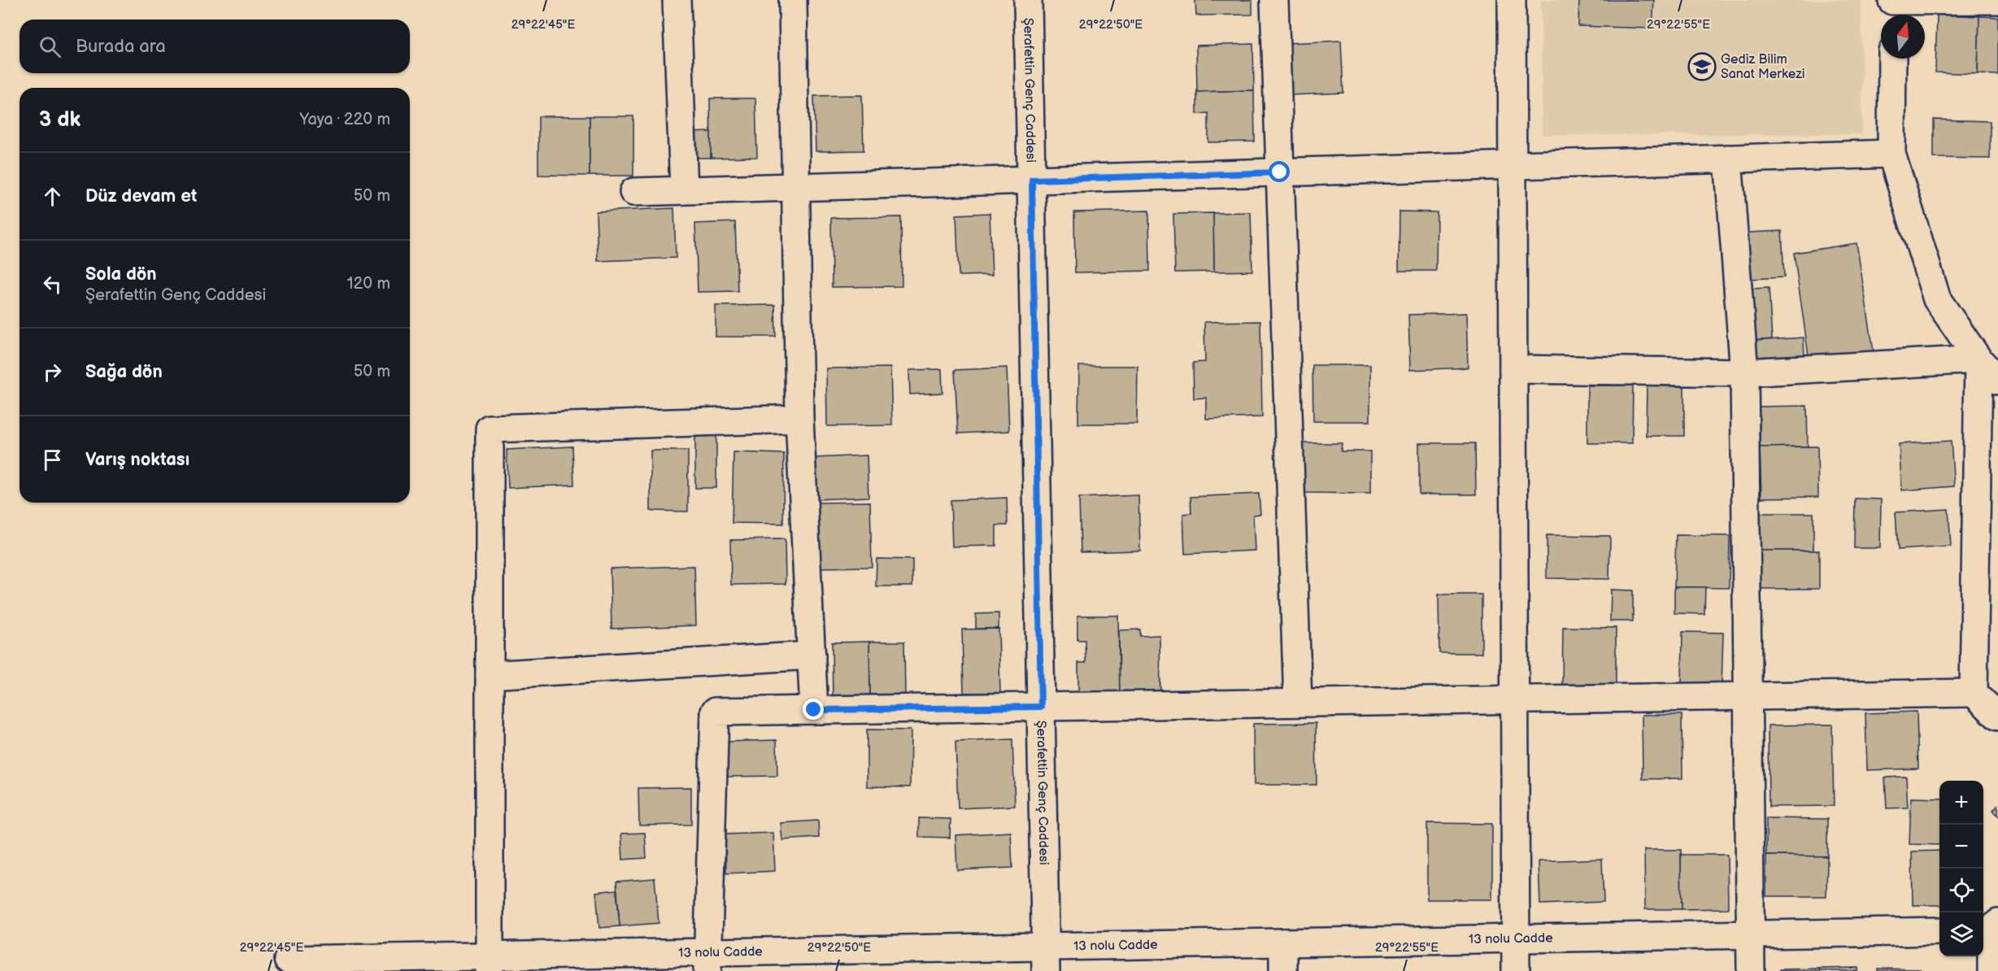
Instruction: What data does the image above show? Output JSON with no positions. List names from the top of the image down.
{
  "streets": {
    "street": ["Şerafettin Genç Caddesi", "13 nolu Cadde"]
  },
  "crossings": [
    ["Şerafettin Genç Caddesi", "13 nolu Cadde"]
  ],
  "places": {
    "school or university": ["Gediz Bilim Sanat Merkezi"]
  },
  "north": "top",
  "page": {
    "search": "Burada ara",
    "heading": ["3 dk", "Yaya · 220 m"],
    "list": [
      ["Düz devam et", "50 m"],
      ["Sola dön", "Şerafettin Genç Caddesi", "120 m"],
      ["Sağa dön", "50 m"],
      "Varış noktası"
    ],
    "map_buttons": ["+", "−"]
  },
  "coordinates": ["29°22'45\"E", "29°22'50\"E", "29°22'55\"E"]
}
